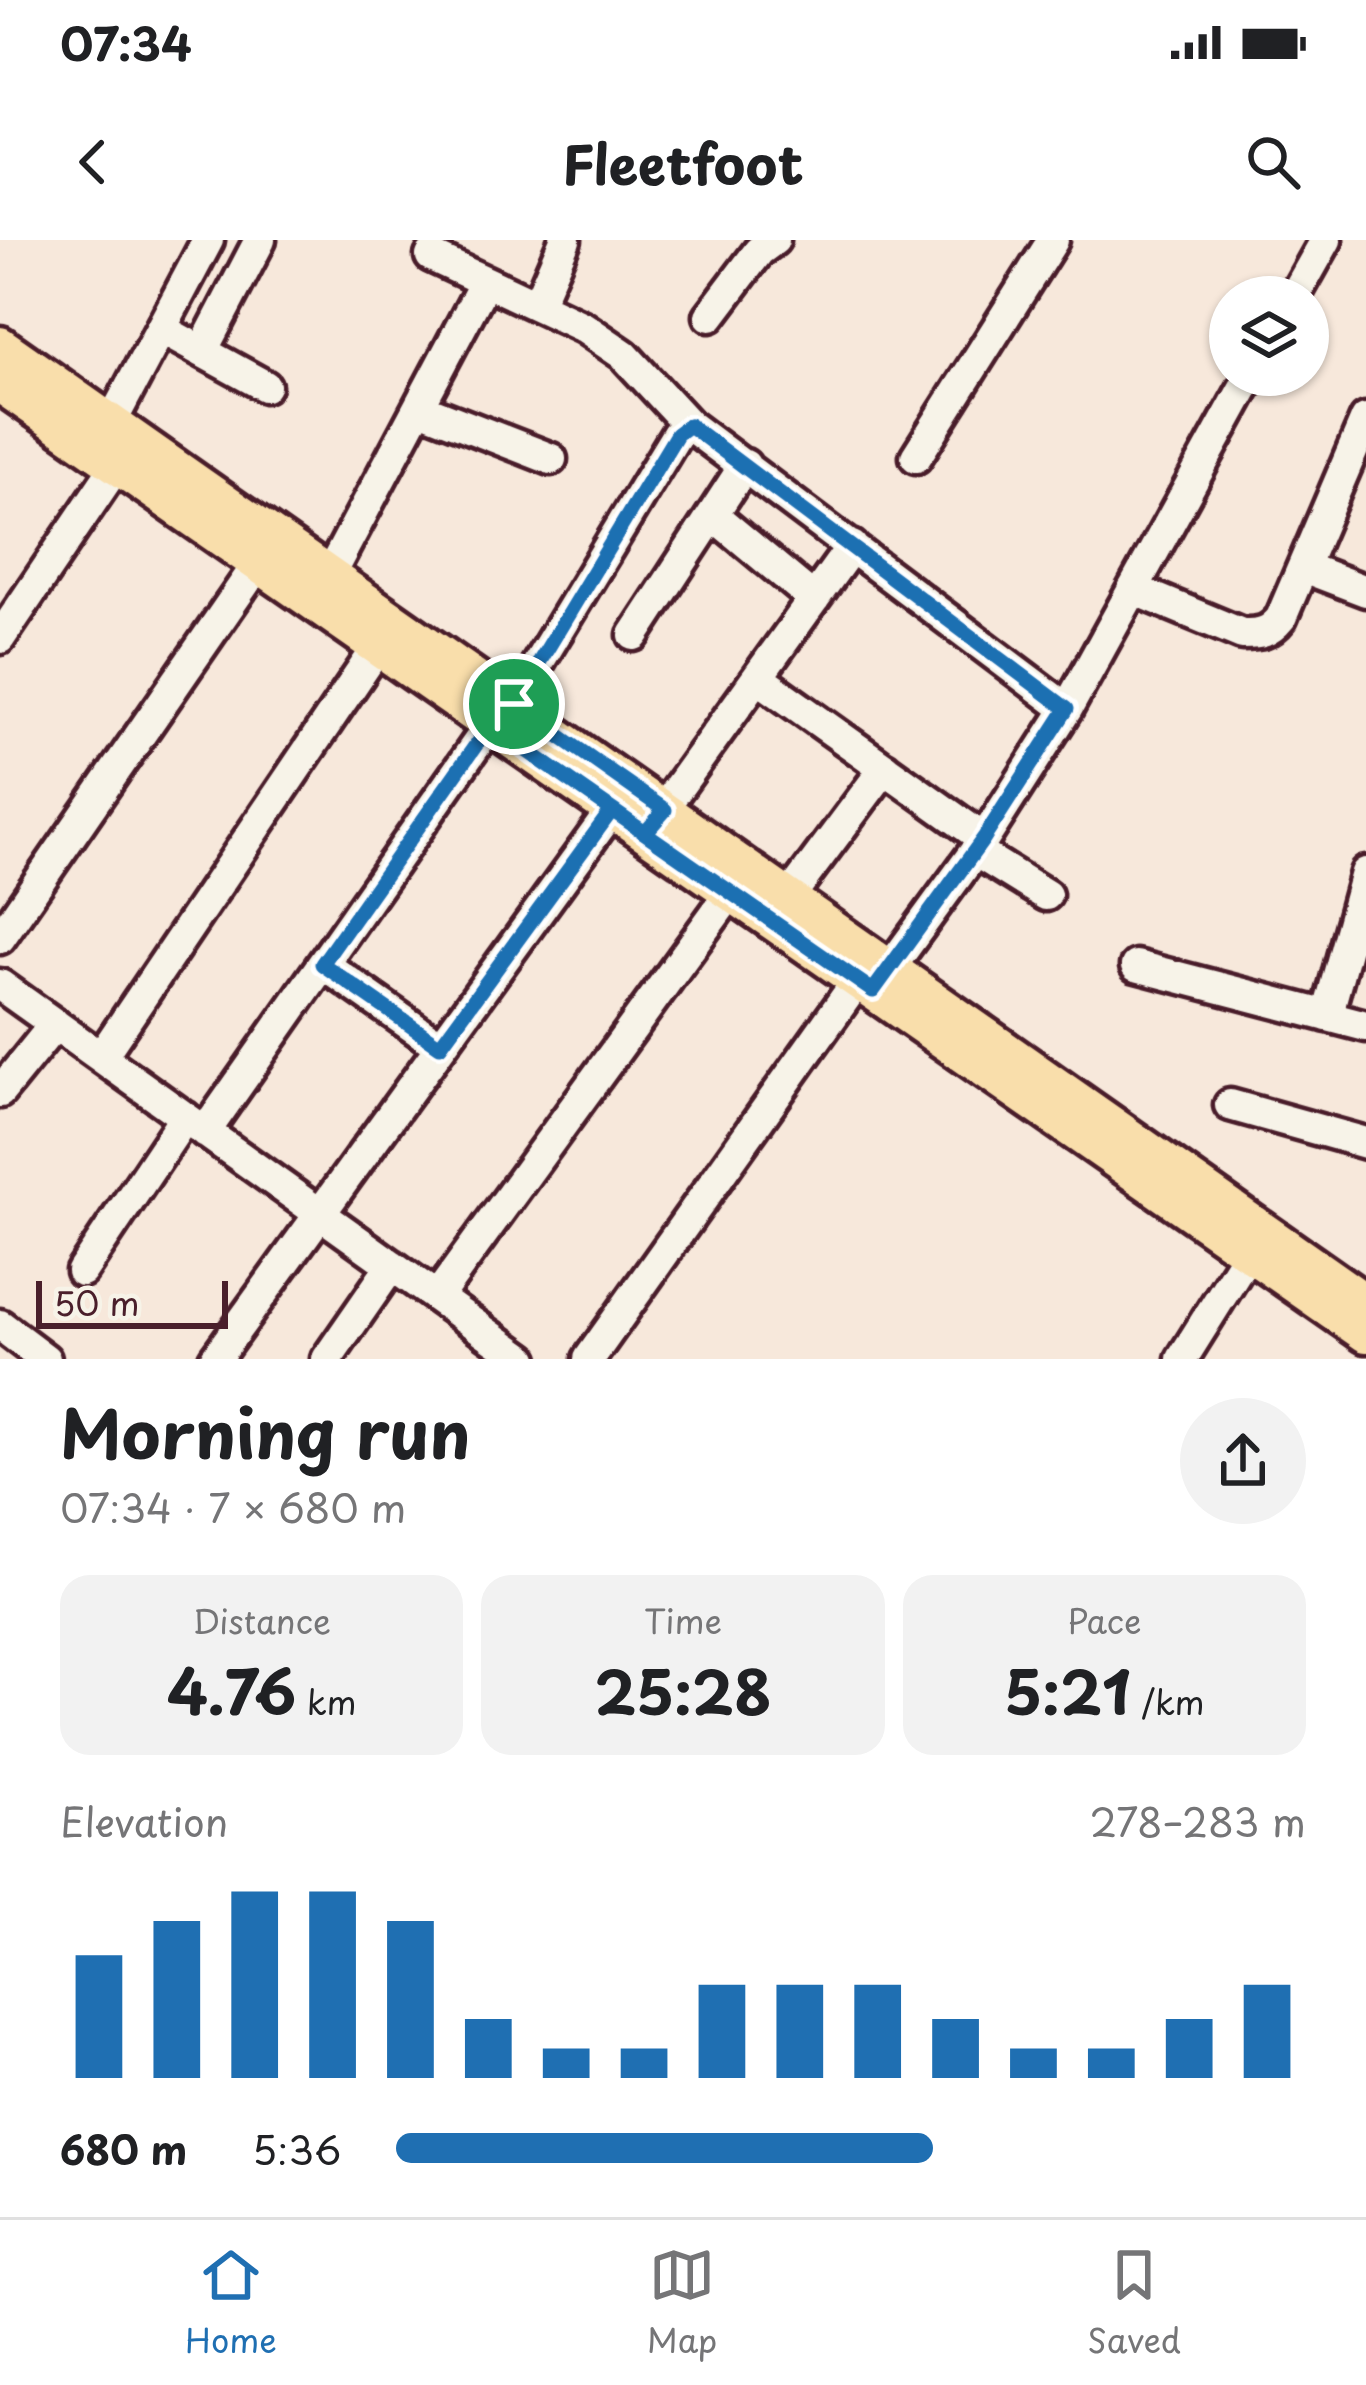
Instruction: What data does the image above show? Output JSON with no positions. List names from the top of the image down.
{
  "scale_bar": "50 m",
  "page": {
    "status": "07:34",
    "header": "Fleetfoot",
    "scale": "50 m",
    "heading": ["Morning run", "07:34 · 7 × 680 m"],
    "stats": [
      ["Distance", "4.76 km"],
      ["Time", "25:28"],
      ["Pace", "5:21 /km"]
    ],
    "chart": ["Elevation", "278–283 m"],
    "list": [
      {
        "name": "680 m",
        "note": "5:36"
      }
    ],
    "tabs": ["Home", "Map", "Saved"]
  }
}
